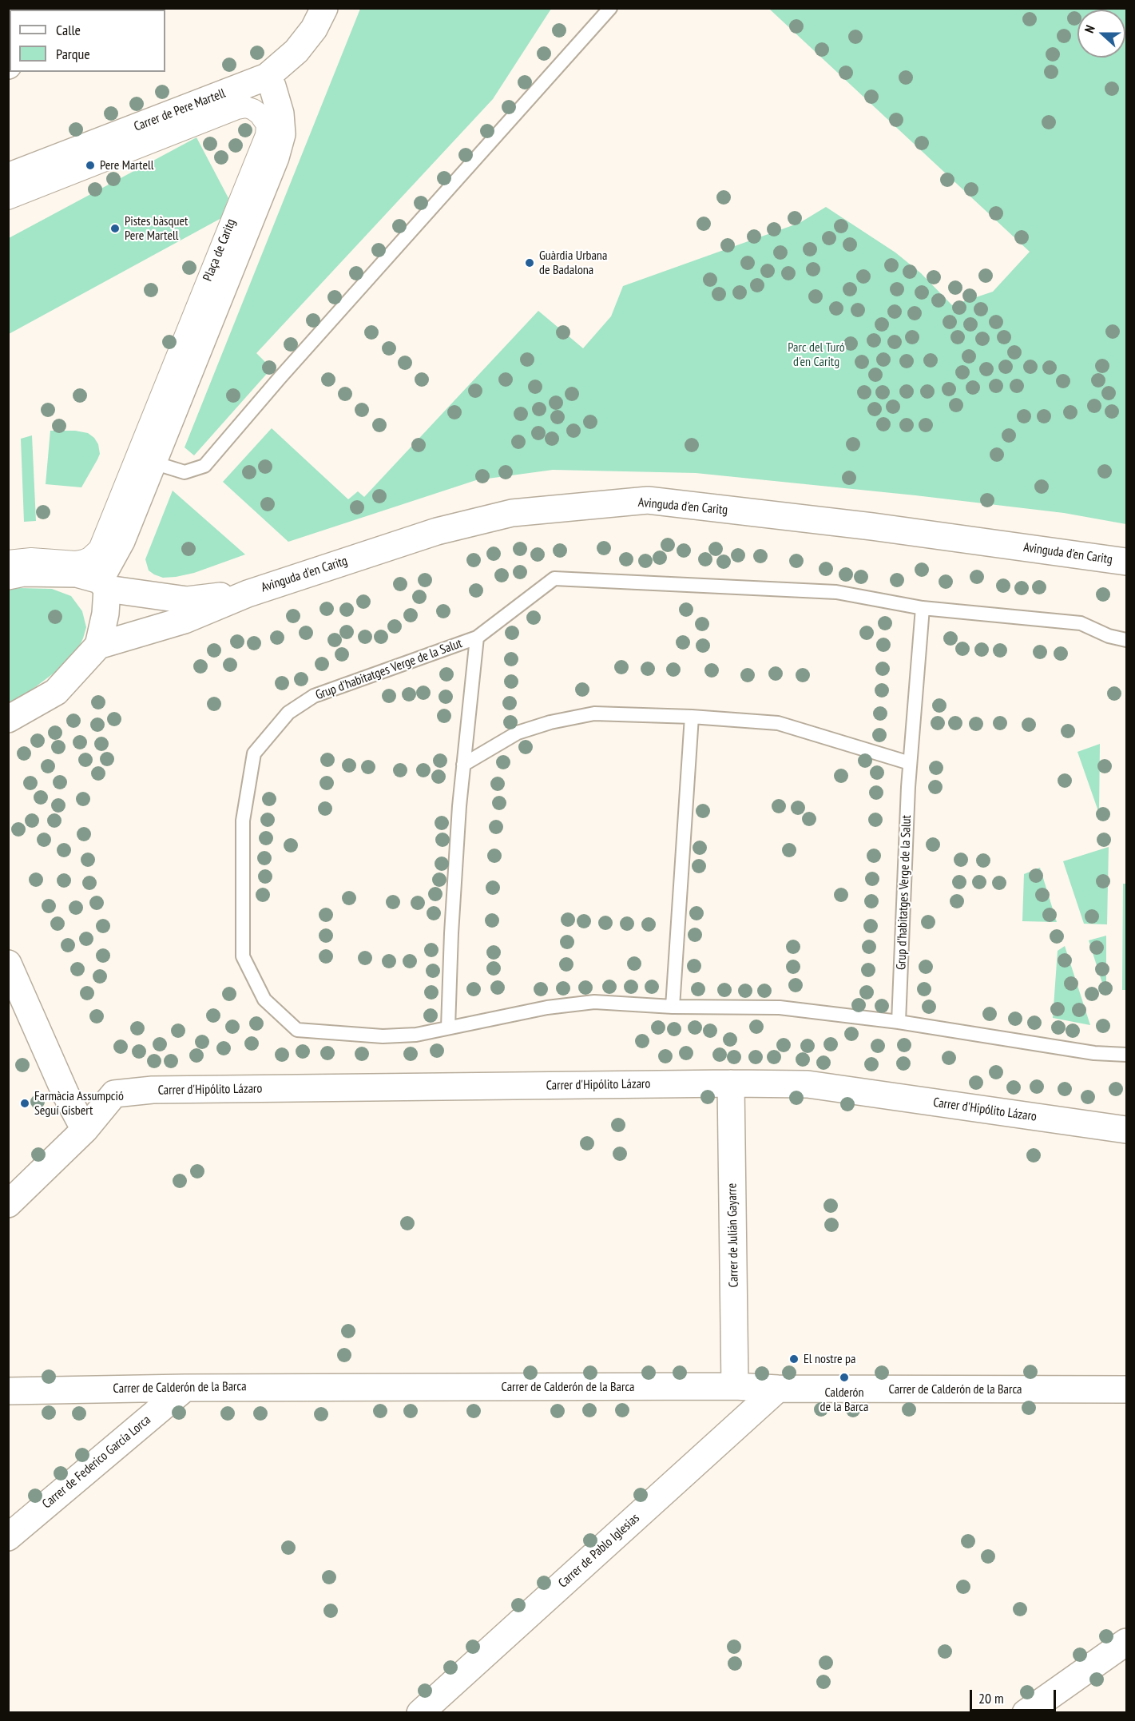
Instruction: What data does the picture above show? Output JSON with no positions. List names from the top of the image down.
{
  "streets": {
    "street": [
      "Carrer de Pere Martell",
      "Plaça de Caritg",
      "Avinguda d'en Caritg",
      "Carrer d'Hipólito Lázaro",
      "Carrer de Julián Gayarre",
      "Carrer de Calderón de la Barca",
      "Carrer de Federico García Lorca",
      "Carrer de Pablo Iglesias"
    ],
    "lane": ["Grup d'habitatges Verge de la Salut"]
  },
  "crossings": [
    ["Carrer de Pere Martell", "Plaça de Caritg"],
    ["Plaça de Caritg", "Avinguda d'en Caritg"],
    ["Carrer d'Hipólito Lázaro", "Carrer de Julián Gayarre"],
    ["Carrer de Julián Gayarre", "Carrer de Calderón de la Barca"],
    ["Carrer de Calderón de la Barca", "Carrer de Federico García Lorca"],
    ["Carrer de Calderón de la Barca", "Carrer de Pablo Iglesias"]
  ],
  "parks": ["Parc del Turó d'en Caritg"],
  "places": [
    "Pere Martell",
    "Pistes bàsquet Pere Martell",
    "Guàrdia Urbana de Badalona",
    "Farmàcia Assumpció Seguí Gisbert",
    "El nostre pa",
    "Calderón de la Barca"
  ],
  "legend": ["Calle", "Parque"],
  "scale_bar": "20 m",
  "north": "left"
}
